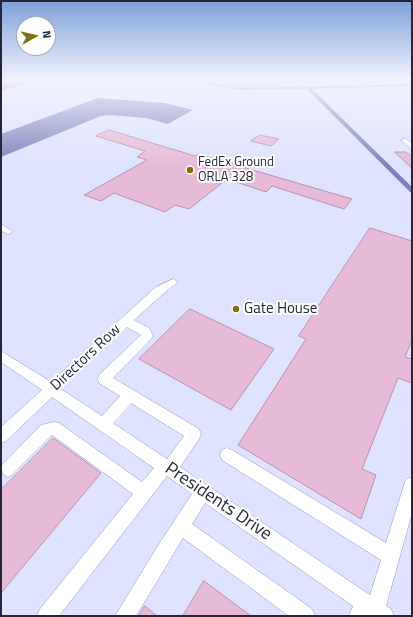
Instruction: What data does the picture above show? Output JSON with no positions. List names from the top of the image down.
{
  "streets": {
    "street": ["Directors Row", "Presidents Drive"]
  },
  "crossings": [
    ["Directors Row", "Presidents Drive"]
  ],
  "places": ["FedEx Ground ORLA 328", "Gate House"],
  "north": "right"
}
